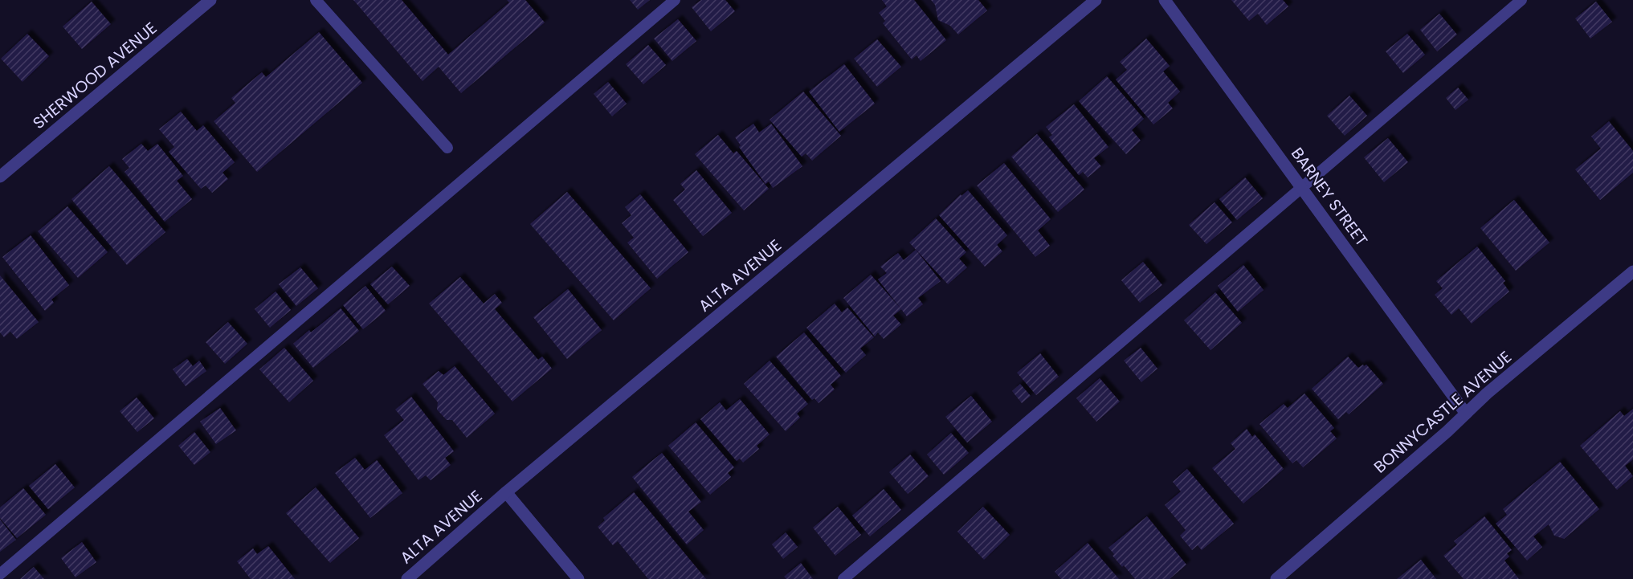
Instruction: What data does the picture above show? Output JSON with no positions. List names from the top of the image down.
{
  "streets": {
    "street": [
      "SHERWOOD AVENUE",
      "BARNEY STREET",
      "ALTA AVENUE",
      "BONNYCASTLE AVENUE"
    ]
  },
  "crossings": [
    ["BARNEY STREET", "BONNYCASTLE AVENUE"]
  ]
}
